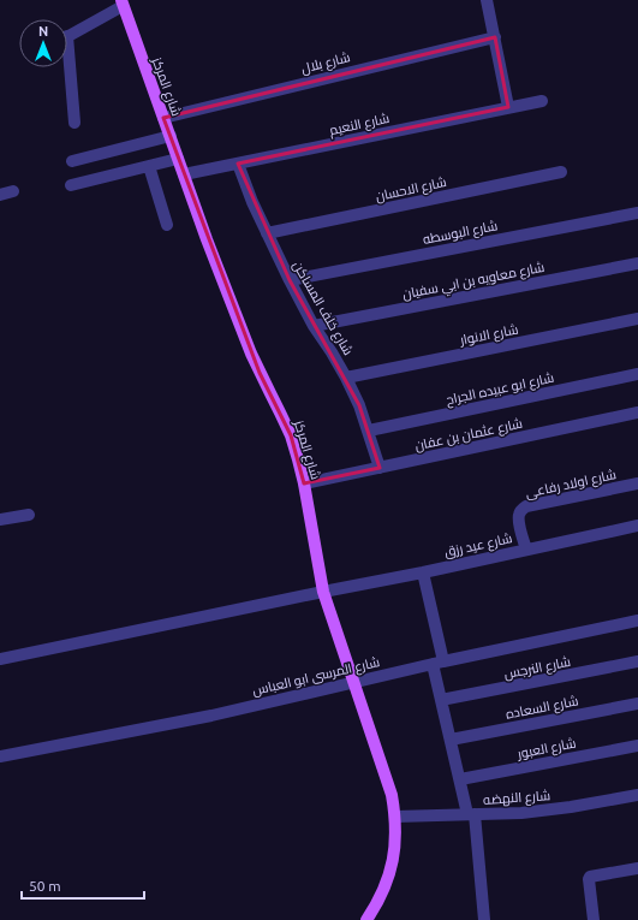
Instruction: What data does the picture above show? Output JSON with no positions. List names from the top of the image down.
{
  "streets": {
    "main road": ["شارع المركز"],
    "street": [
      "شارع بلال",
      "شارع النعيم",
      "شارع الاحسان",
      "شارع البوسطه",
      "شارع معاويه بن ابي سفيان",
      "شارع خلف المساكن",
      "شارع الانوار",
      "شارع ابو عبيده الجراح",
      "شارع عثمان بن عفان",
      "شارع اولاد رفاعى",
      "شارع عيد رزق",
      "شارع النرجس",
      "شارع المرسى ابو العباس",
      "شارع السعاده",
      "شارع العبور",
      "شارع النهضه"
    ]
  },
  "crossings": [
    ["شارع بلال", "شارع المركز"],
    ["شارع المركز", "شارع النعيم"],
    ["شارع المركز", "شارع عثمان بن عفان"],
    ["شارع المركز", "شارع عيد رزق"],
    ["شارع المركز", "شارع المرسى ابو العباس"],
    ["شارع المركز", "شارع النهضه"],
    ["شارع النعيم", "شارع خلف المساكن"],
    ["شارع الاحسان", "شارع خلف المساكن"],
    ["شارع البوسطه", "شارع خلف المساكن"],
    ["شارع معاويه بن ابي سفيان", "شارع خلف المساكن"],
    ["شارع خلف المساكن", "شارع الانوار"],
    ["شارع خلف المساكن", "شارع ابو عبيده الجراح"],
    ["شارع خلف المساكن", "شارع عثمان بن عفان"],
    ["شارع اولاد رفاعى", "شارع عيد رزق"]
  ],
  "scale_bar": "50 m",
  "north": "top"
}
